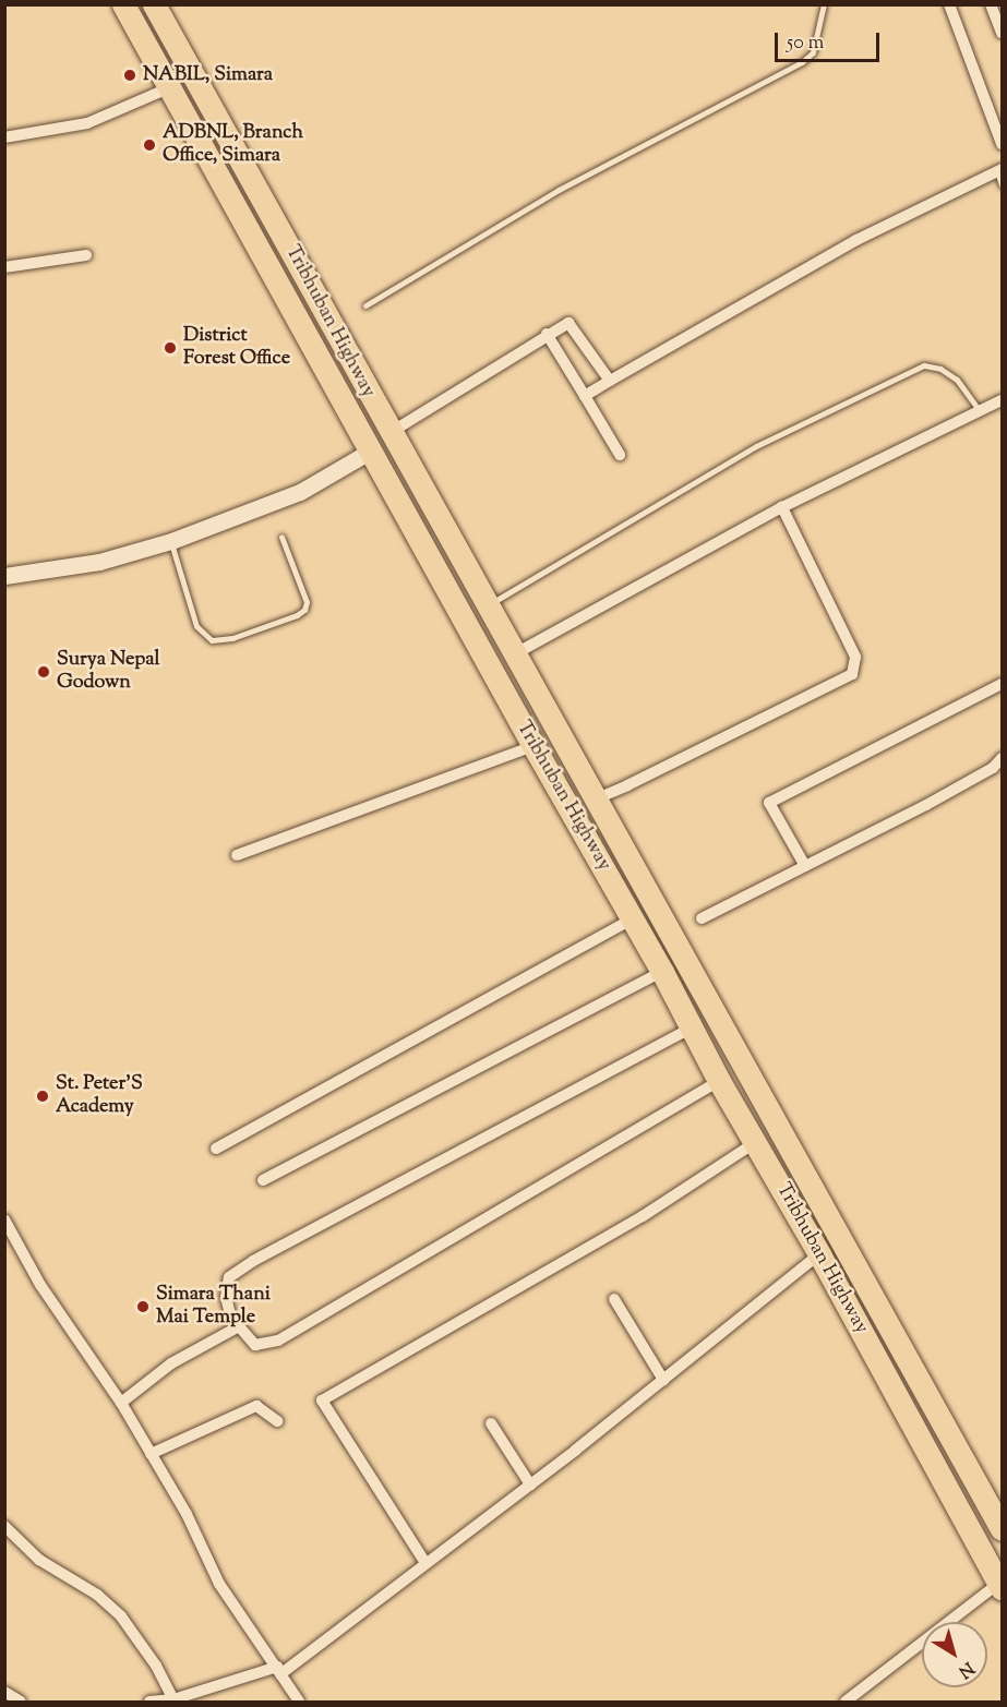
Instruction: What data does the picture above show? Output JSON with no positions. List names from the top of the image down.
{
  "streets": {
    "highway": ["Tribhuban Highway"]
  },
  "places": [
    "NABIL, Simara",
    "ADBNL, Branch Office, Simara",
    "District Forest Office",
    "Surya Nepal Godown",
    "St. Peter'S Academy",
    "Simara Thani Mai Temple"
  ],
  "scale_bar": "50 m",
  "north": "bottom right"
}
